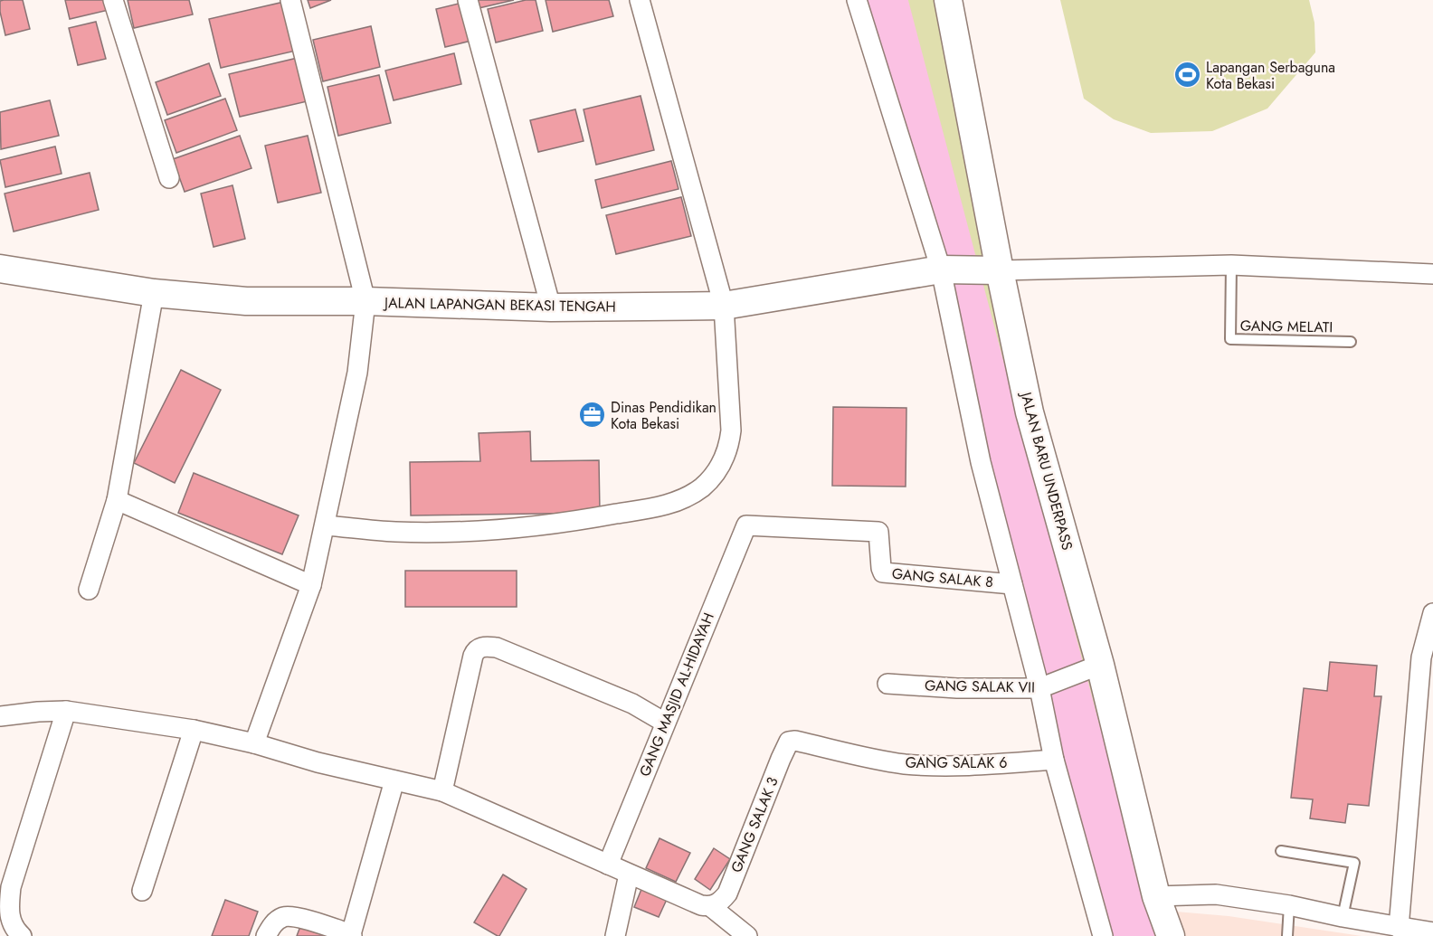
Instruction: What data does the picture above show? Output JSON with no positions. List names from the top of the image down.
{
  "streets": {
    "street": [
      "JALAN LAPANGAN BEKASI TENGAH",
      "JALAN BARU UNDERPASS",
      "GANG SALAK 8",
      "GANG SALAK VII",
      "GANG MASJID AL-HIDAYAH",
      "GANG SALAK 6",
      "GANG SALAK 3"
    ],
    "lane": ["GANG MELATI"]
  },
  "crossings": [
    ["JALAN LAPANGAN BEKASI TENGAH", "JALAN BARU UNDERPASS"],
    ["JALAN BARU UNDERPASS", "GANG SALAK VII"],
    ["GANG SALAK 8", "GANG MASJID AL-HIDAYAH"],
    ["GANG SALAK 6", "GANG SALAK 3"]
  ],
  "places": {
    "sports": ["Lapangan Serbaguna Kota Bekasi"],
    "office": ["Dinas Pendidikan Kota Bekasi"]
  }
}
